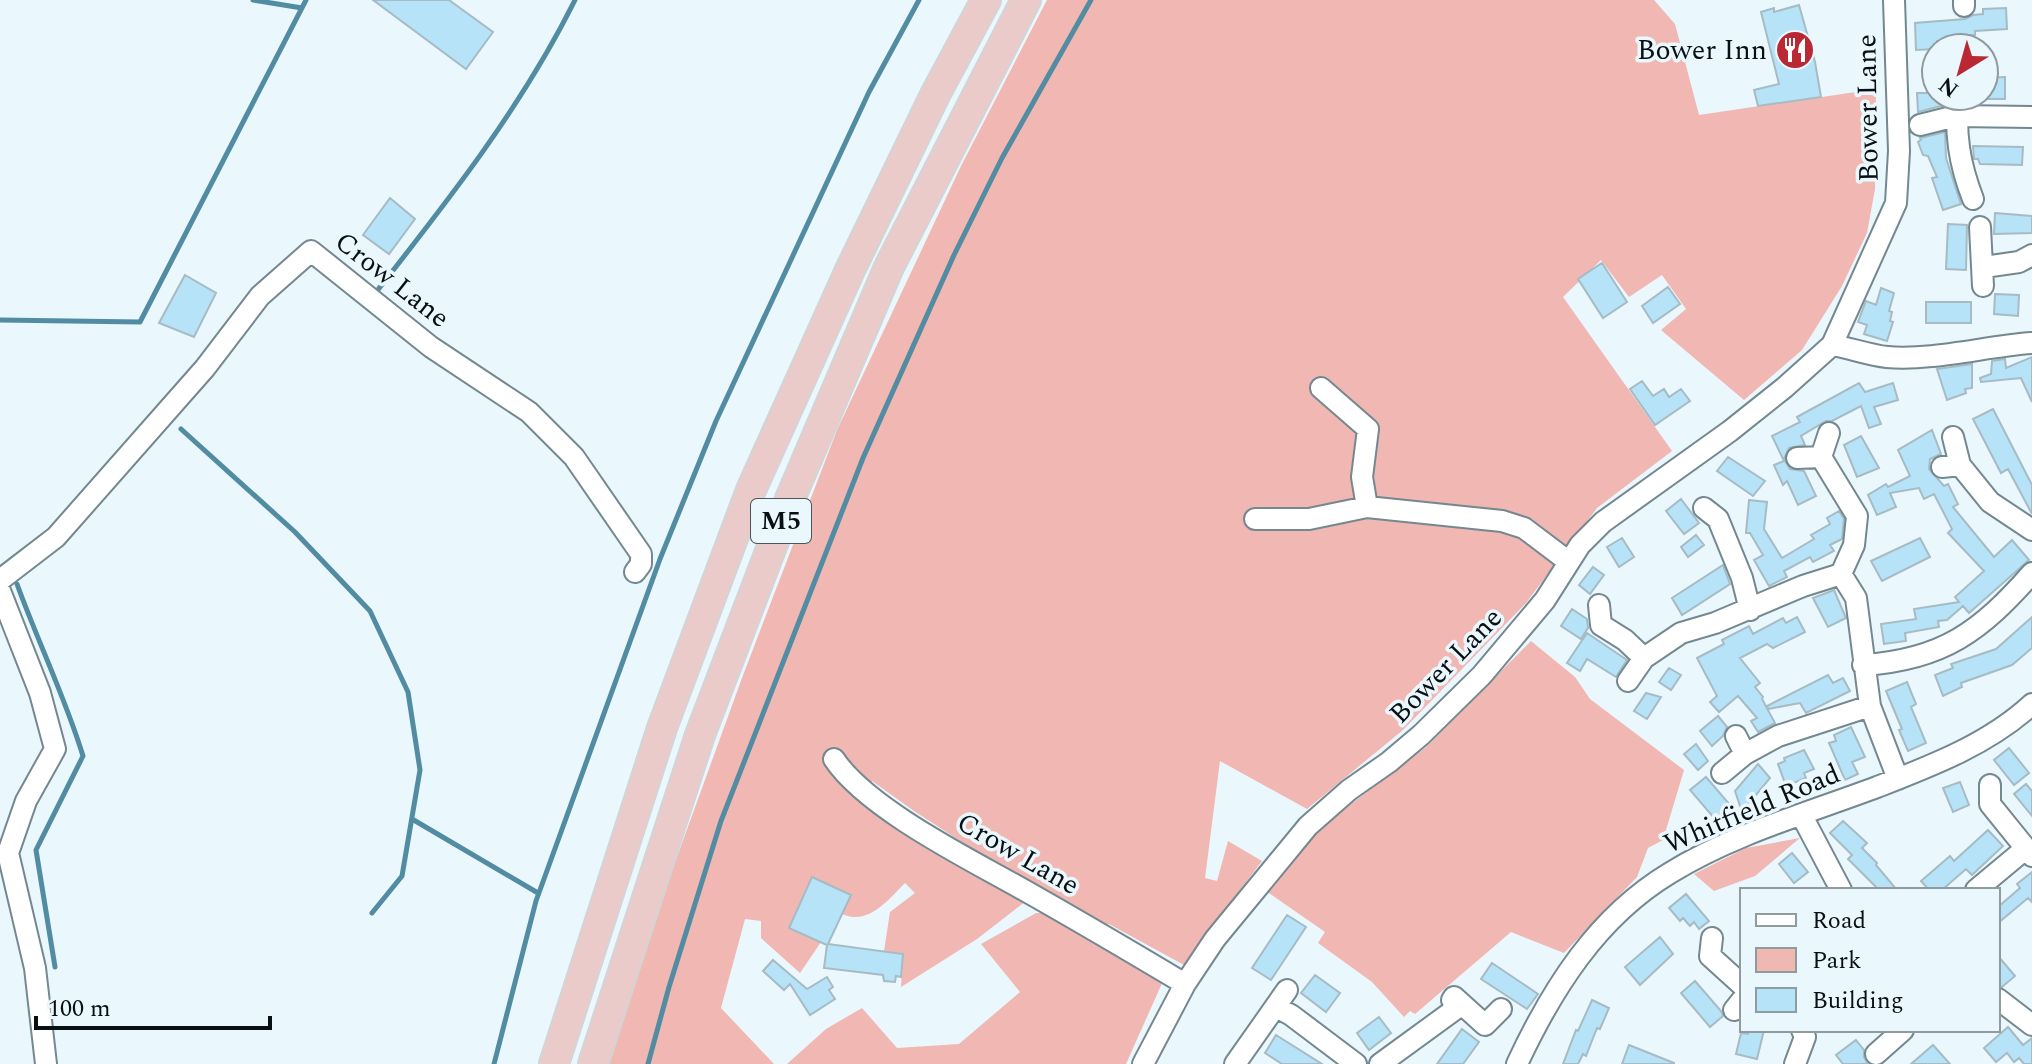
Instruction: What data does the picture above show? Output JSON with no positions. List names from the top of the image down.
{
  "streets": {
    "highway": ["M5"],
    "street": ["Bower Lane", "Crow Lane", "Whitfield Road"]
  },
  "crossings": [
    ["Bower Lane", "Crow Lane"]
  ],
  "places": {
    "restaurant": ["Bower Inn"]
  },
  "legend": ["Road", "Park", "Building"],
  "scale_bar": "100 m",
  "north": "bottom left"
}
